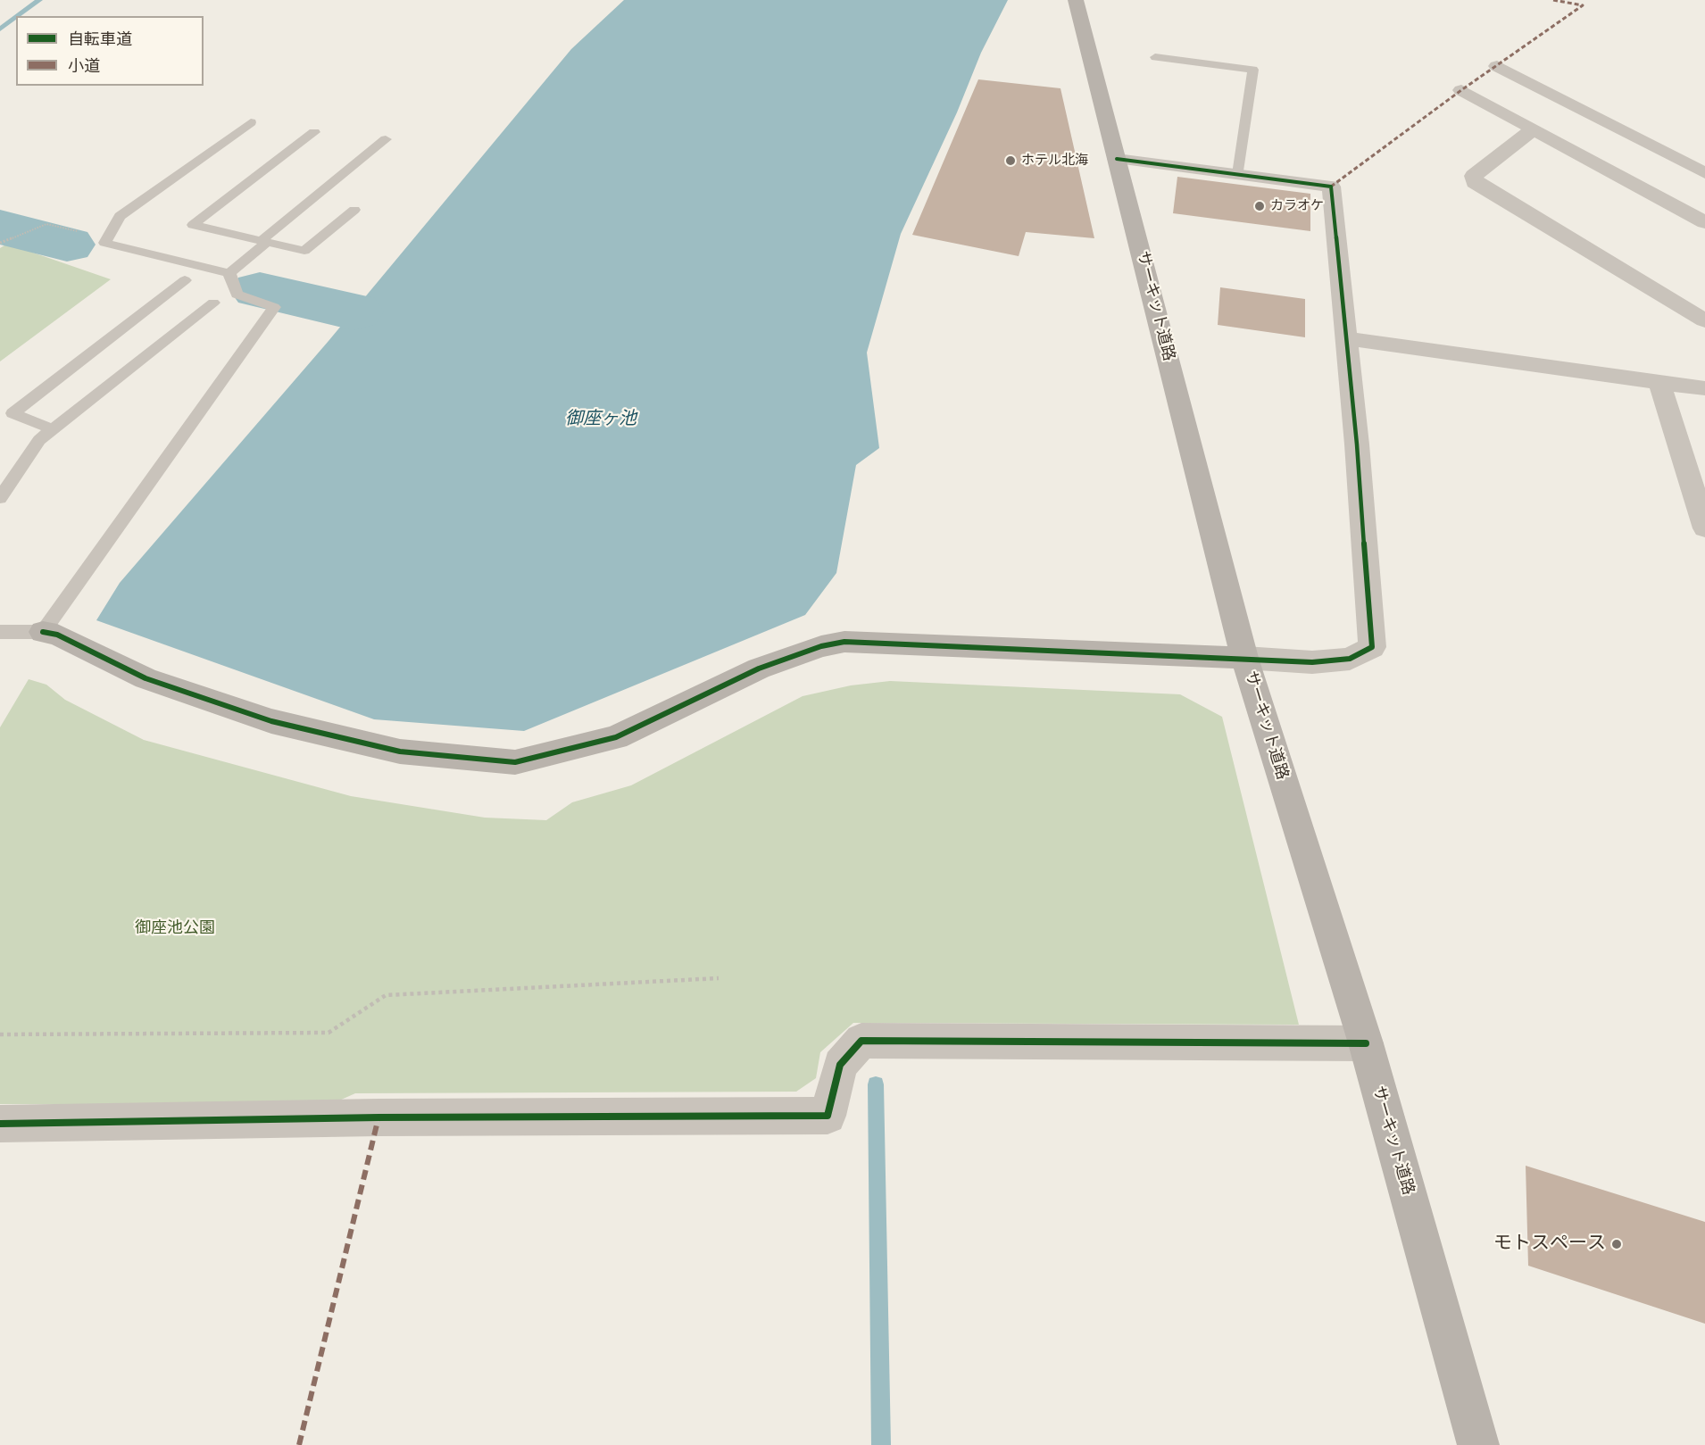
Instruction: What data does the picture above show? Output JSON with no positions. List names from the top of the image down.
{
  "streets": {
    "street": ["サーキット道路"]
  },
  "water": ["御座ヶ池"],
  "parks": ["御座池公園"],
  "places": ["ホテル北海", "カラオケ", "モトスペース"],
  "legend": ["自転車道", "小道"]
}
